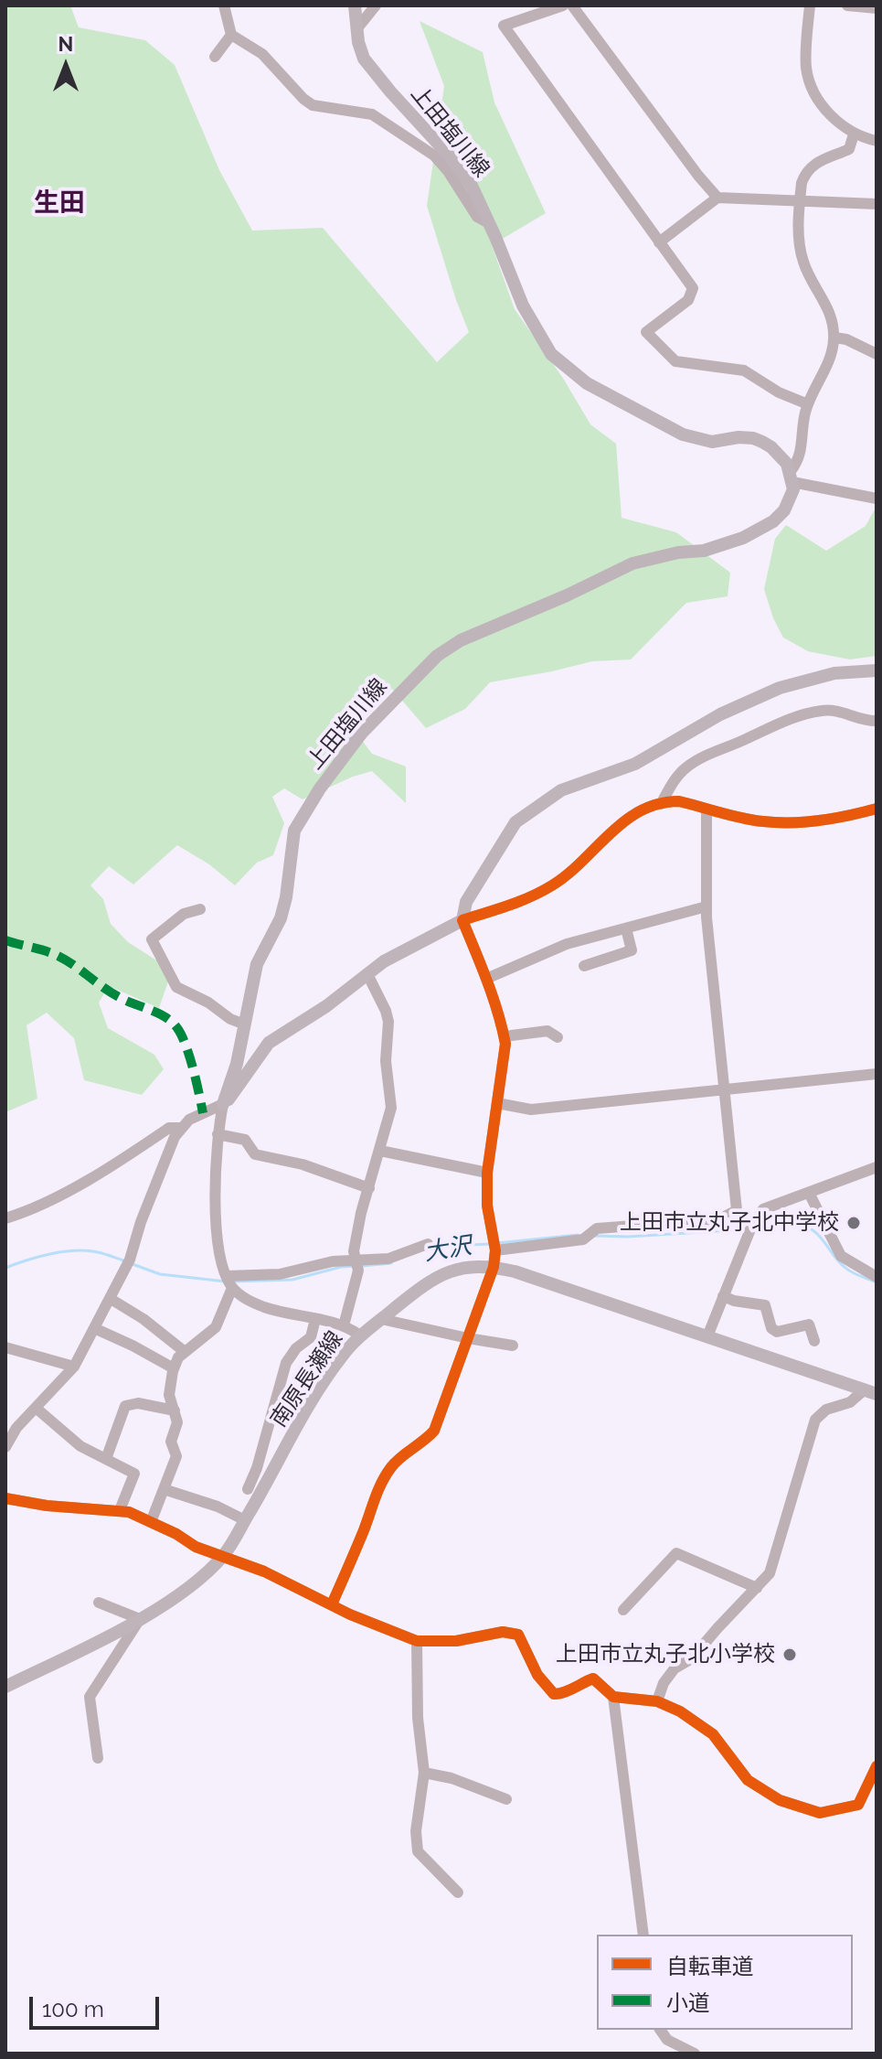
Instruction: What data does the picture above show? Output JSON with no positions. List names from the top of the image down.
{
  "streets": {
    "main road": ["上田塩川線", "南原長瀬線"]
  },
  "districts": ["生田"],
  "water": ["大沢"],
  "places": ["上田市立丸子北中学校", "上田市立丸子北小学校"],
  "legend": ["自転車道", "小道"],
  "scale_bar": "100 m",
  "north": "top"
}
